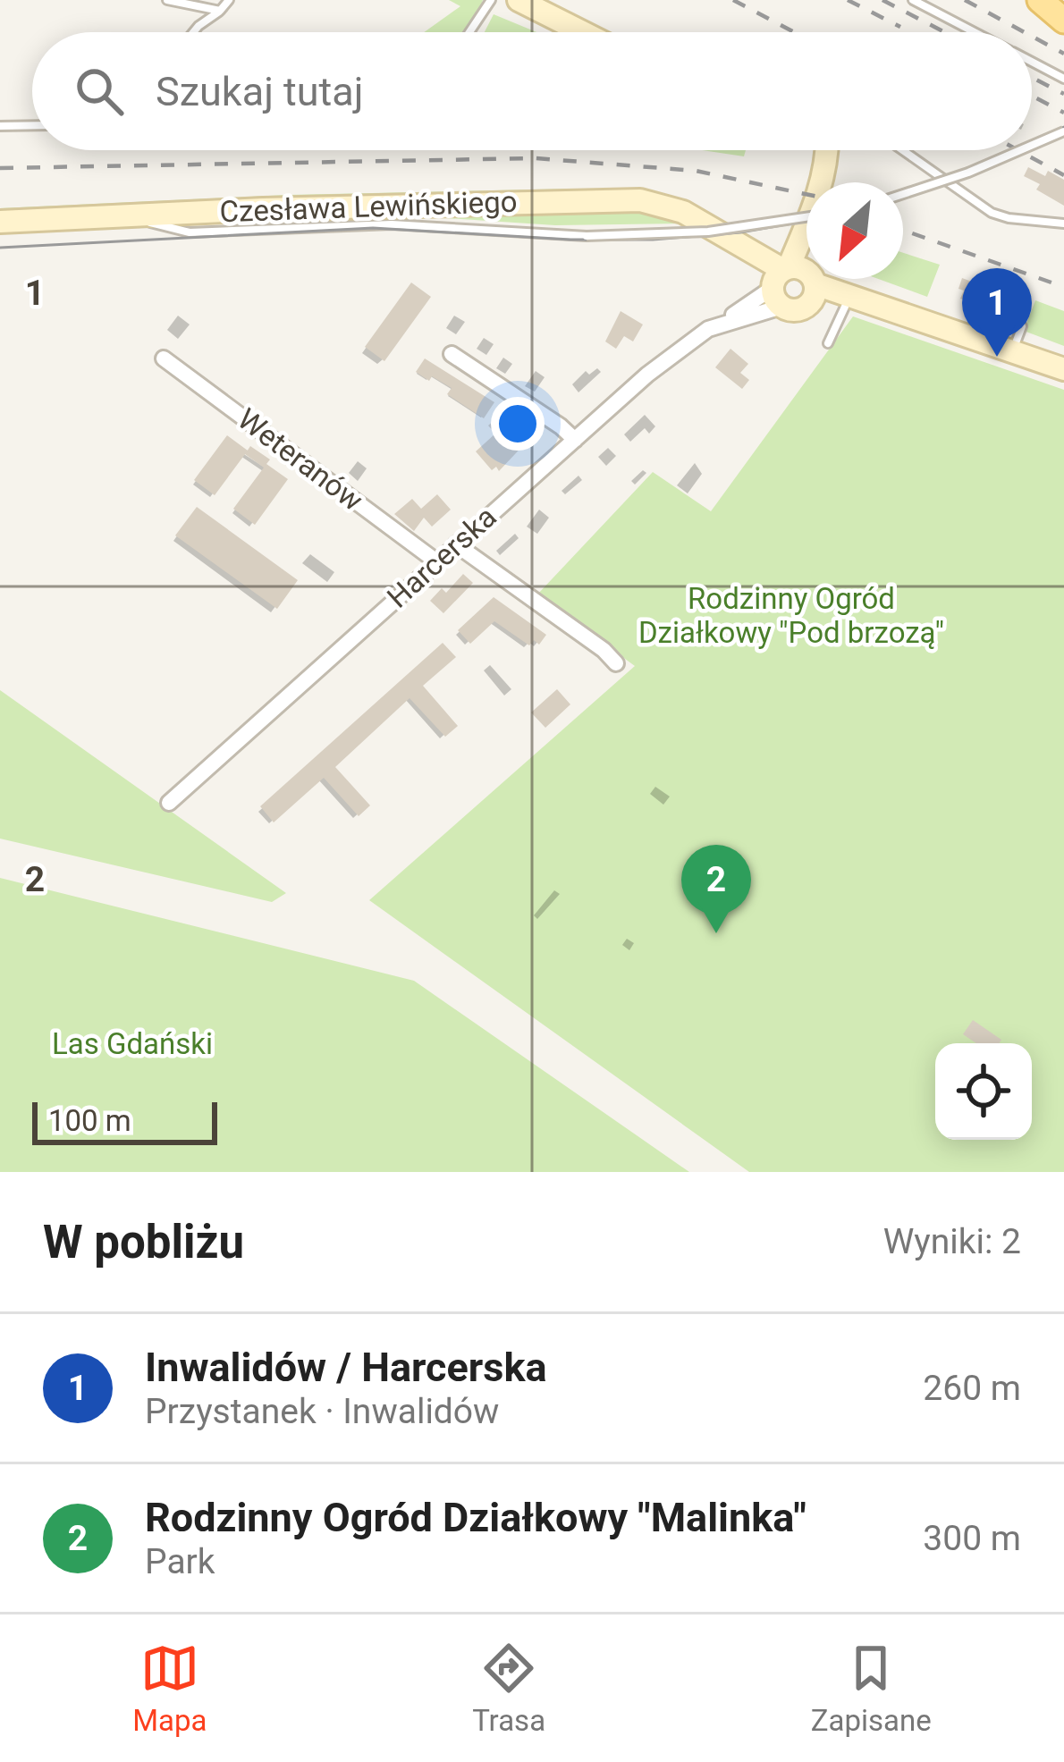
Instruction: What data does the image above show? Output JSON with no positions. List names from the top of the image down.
{
  "streets": {
    "street": ["Czesława Lewińskiego", "Weteranów", "Harcerska"]
  },
  "crossings": [
    ["Czesława Lewińskiego", "Harcerska"],
    ["Weteranów", "Harcerska"]
  ],
  "parks": ["Rodzinny Ogród Działkowy \"Pod brzozą\"", "Las Gdański"],
  "scale_bar": "100 m",
  "north": "bottom left",
  "page": {
    "search": "Szukaj tutaj",
    "pins": ["1", "2"],
    "scale": "100 m",
    "heading": ["W pobliżu", "Wyniki: 2"],
    "list": [
      {
        "mark": "1",
        "name": "Inwalidów / Harcerska",
        "note": "Przystanek · Inwalidów",
        "value": "260 m"
      },
      {
        "mark": "2",
        "name": "Rodzinny Ogród Działkowy \"Malinka\"",
        "note": "Park",
        "value": "300 m"
      }
    ],
    "nav": ["Mapa", "Trasa", "Zapisane"]
  },
  "grid": {
    "rows": ["1", "2"]
  }
}
